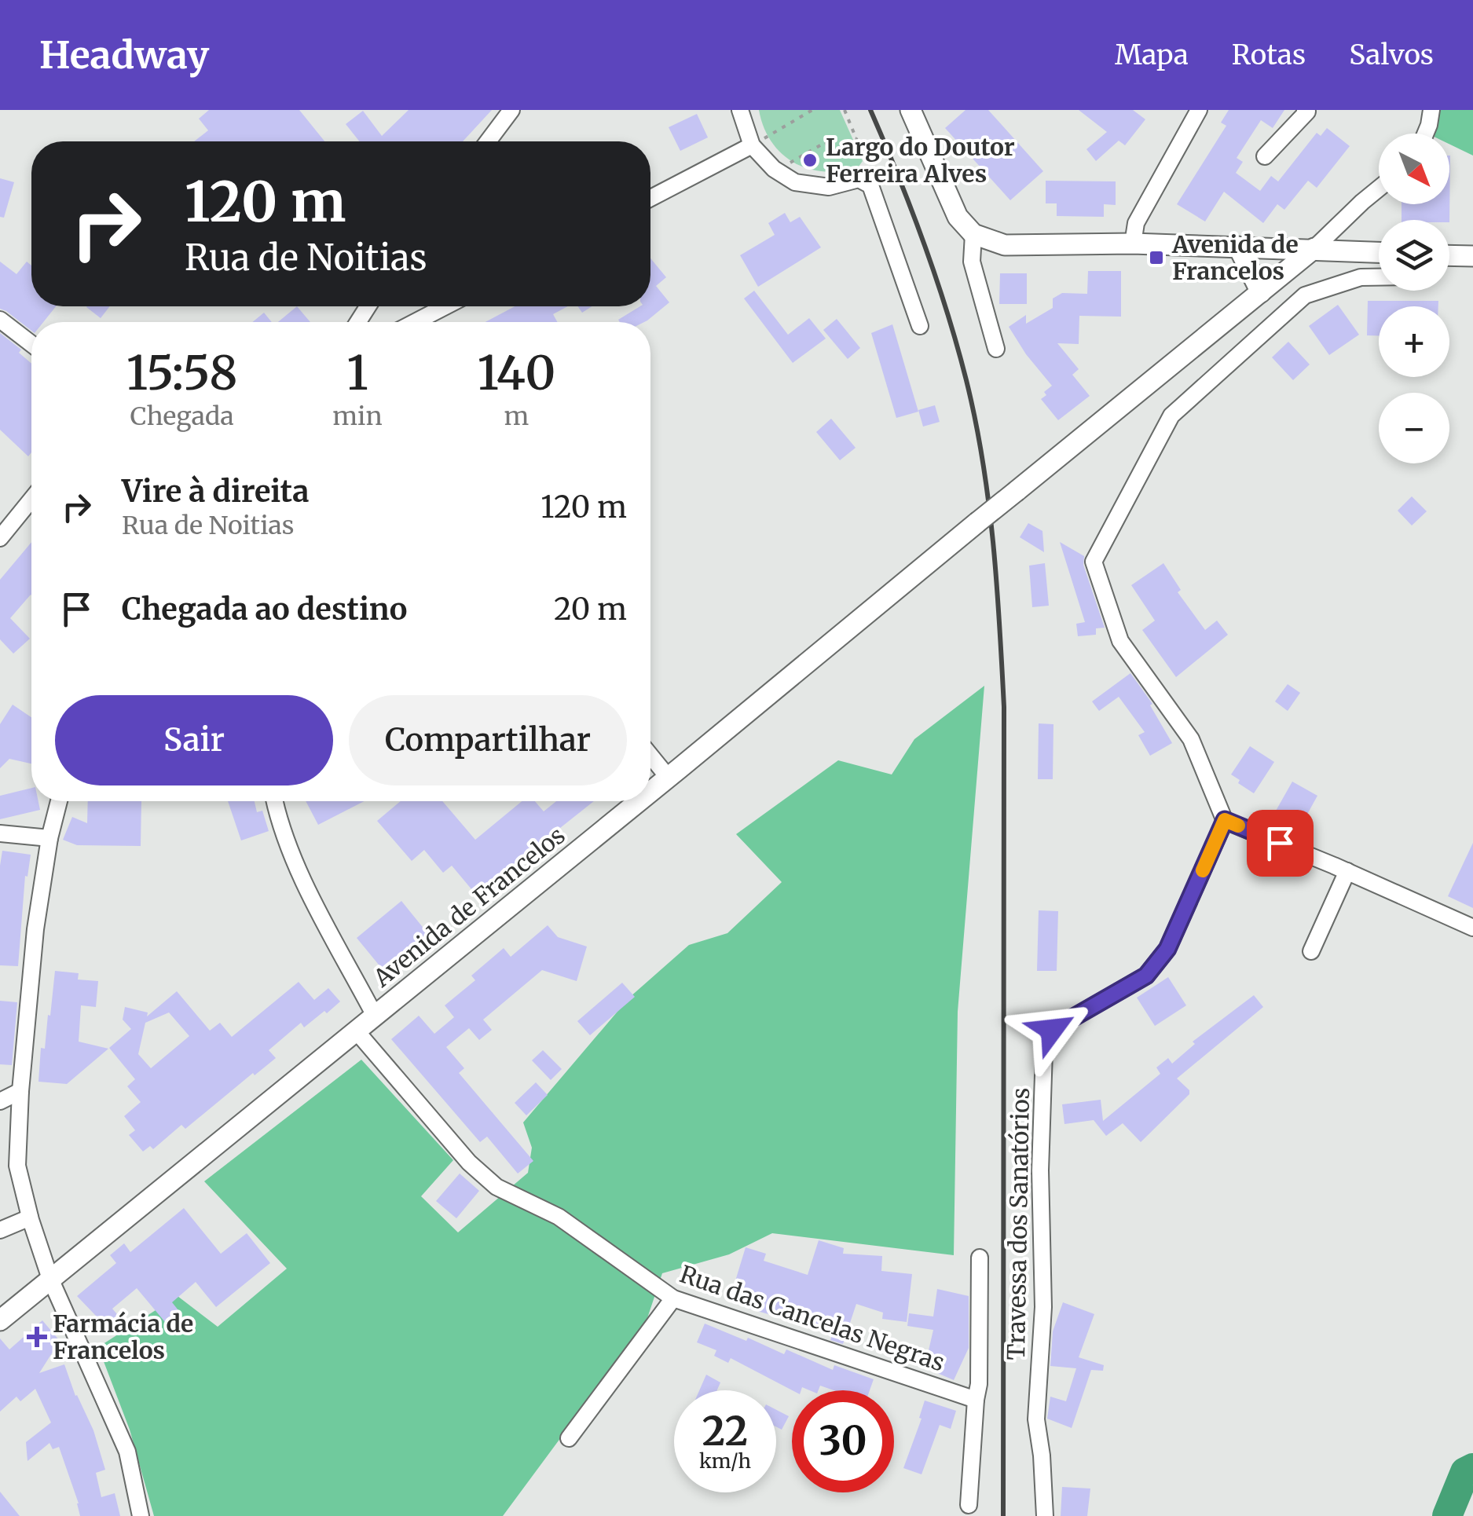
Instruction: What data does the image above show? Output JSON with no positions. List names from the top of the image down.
{
  "streets": {
    "main road": ["Avenida de Francelos"],
    "street": ["Travessa dos Sanatórios", "Rua das Cancelas Negras"]
  },
  "crossings": [
    ["Avenida de Francelos", "Rua das Cancelas Negras"]
  ],
  "places": {
    "other": ["Largo do Doutor Ferreira Alves"],
    "transit": ["Avenida de Francelos"],
    "health": ["Farmácia de Francelos"]
  },
  "north": "bottom right",
  "page": {
    "header": "Headway",
    "nav": ["Mapa", "Rotas", "Salvos"],
    "map_buttons": ["+", "−"],
    "turn": ["120 m", "Rua de Noitias"],
    "eta": [
      "15:58",
      "Chegada",
      "1",
      "min",
      "140",
      "m"
    ],
    "list": [
      {
        "name": "Vire à direita",
        "note": "Rua de Noitias",
        "value": "120 m"
      },
      {
        "name": "Chegada ao destino",
        "value": "20 m"
      }
    ],
    "buttons": ["Sair", "Compartilhar"],
    "speed": "22 km/h",
    "limit": "30"
  }
}
